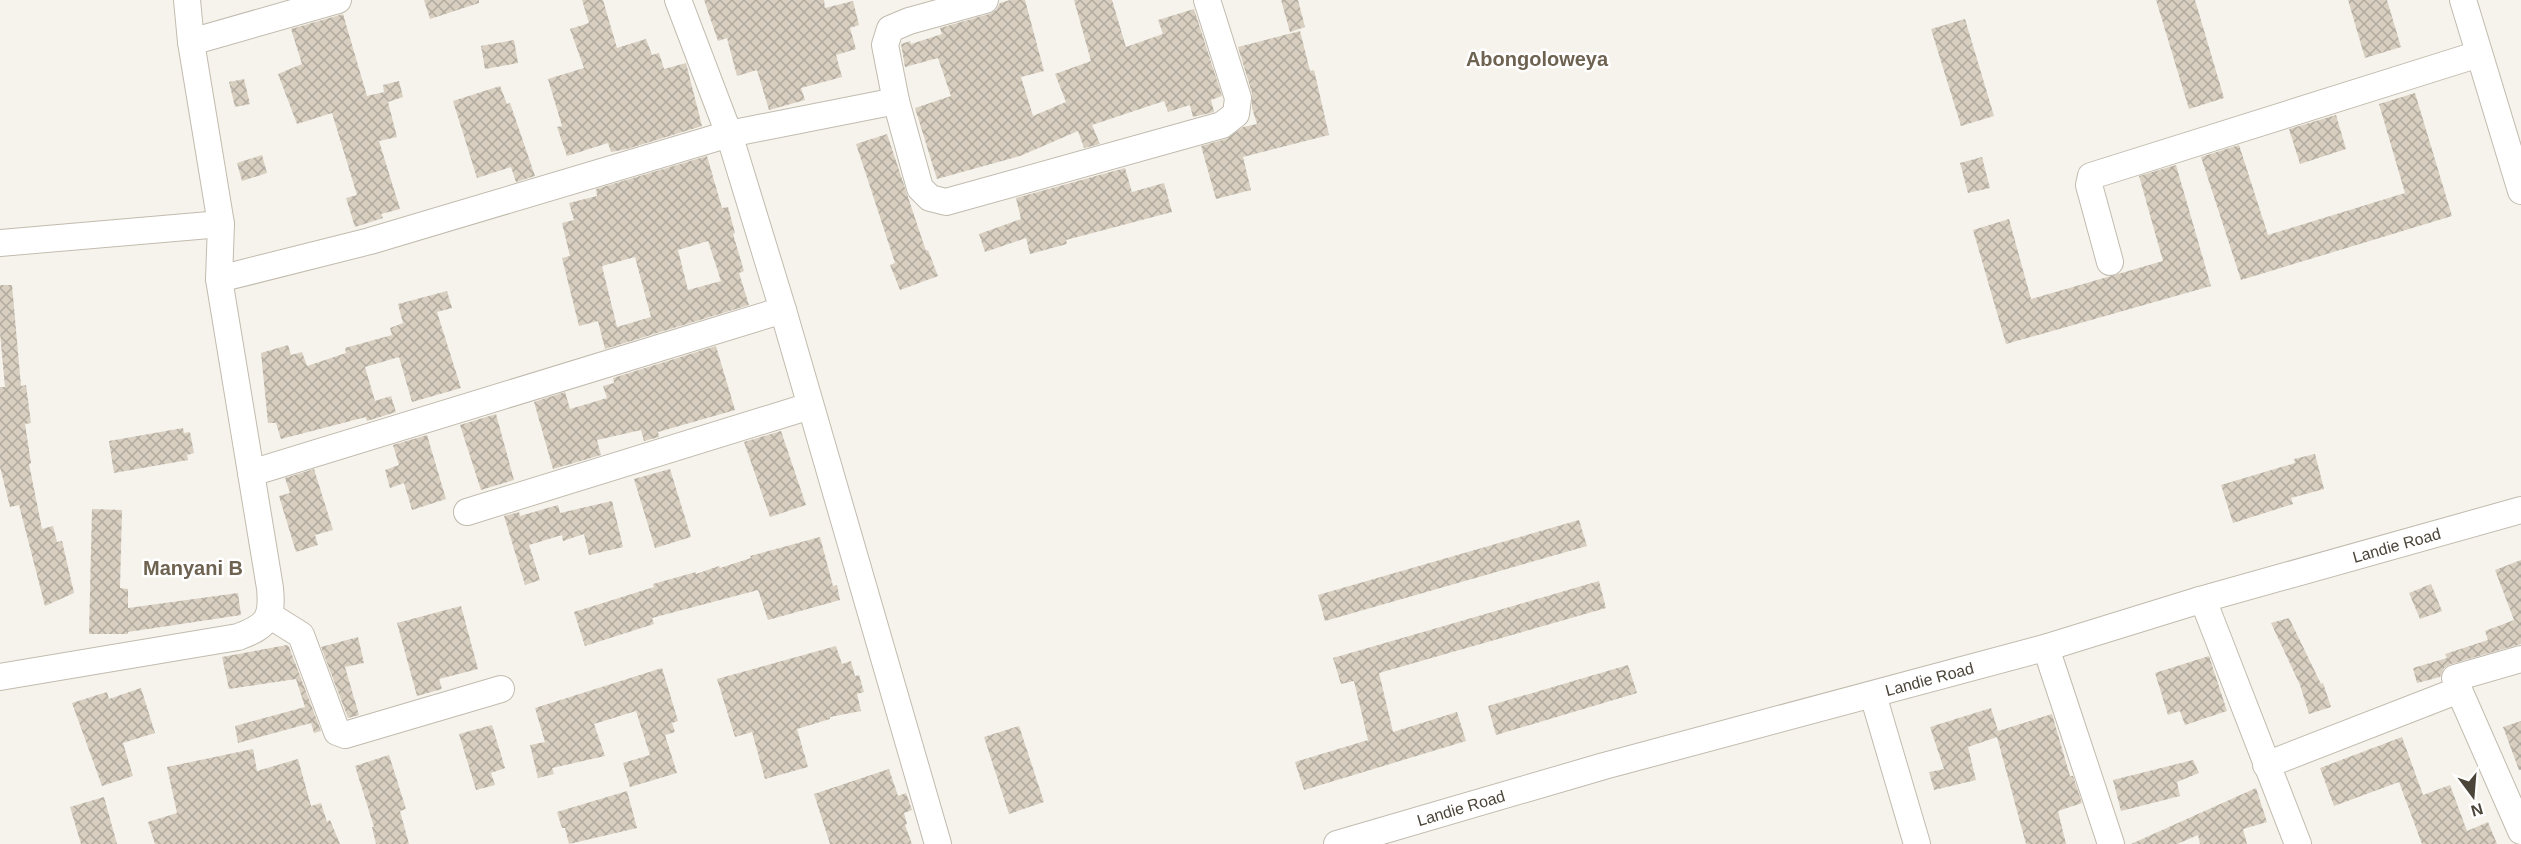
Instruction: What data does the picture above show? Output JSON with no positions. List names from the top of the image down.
{
  "streets": {
    "street": ["Landie Road"]
  },
  "districts": ["Abongoloweya", "Manyani B"],
  "north": "bottom"
}
